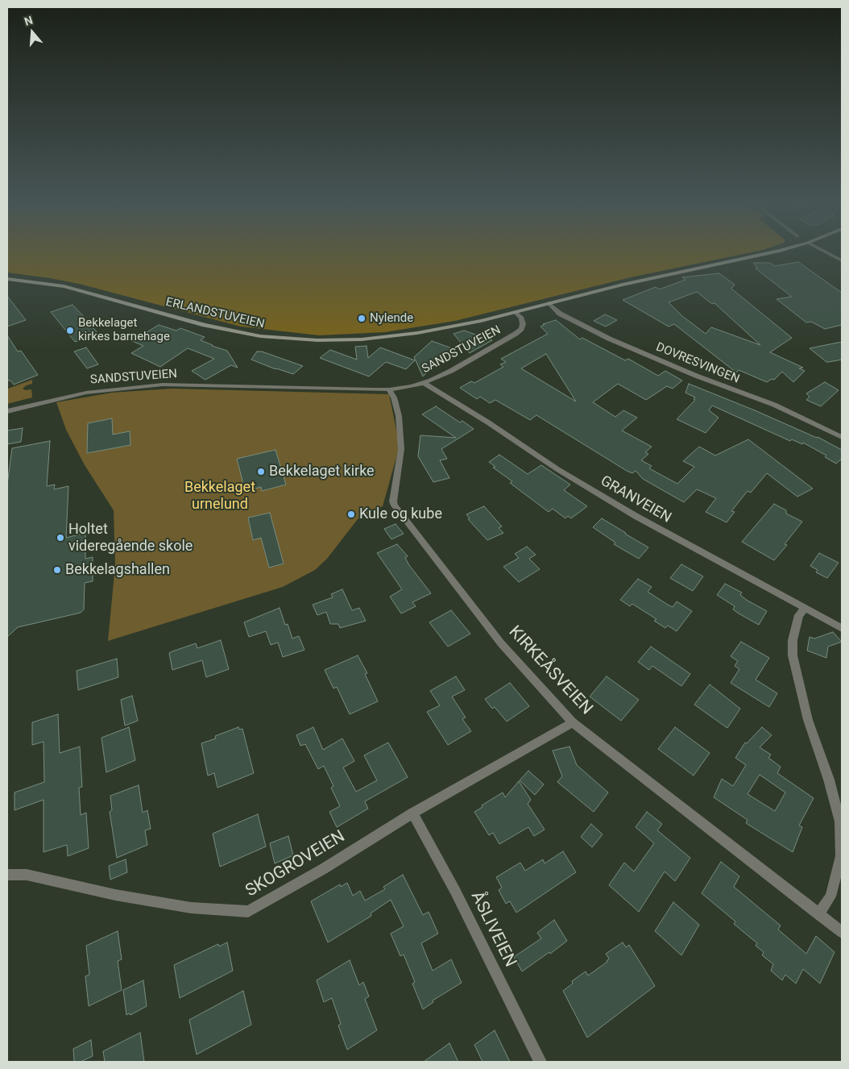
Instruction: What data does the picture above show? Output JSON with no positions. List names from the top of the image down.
{
  "streets": {
    "street": [
      "ERLANDSTUVEIEN",
      "SANDSTUVEIEN",
      "DOVRESVINGEN",
      "GRANVEIEN",
      "KIRKEÅSVEIEN",
      "SKOGROVEIEN",
      "ÅSLIVEIEN"
    ]
  },
  "crossings": [
    ["ERLANDSTUVEIEN", "SANDSTUVEIEN"],
    ["SANDSTUVEIEN", "GRANVEIEN"],
    ["SANDSTUVEIEN", "KIRKEÅSVEIEN"],
    ["KIRKEÅSVEIEN", "SKOGROVEIEN"],
    ["SKOGROVEIEN", "ÅSLIVEIEN"]
  ],
  "parks": ["Bekkelaget urnelund"],
  "places": [
    "Nylende",
    "Bekkelaget kirkes barnehage",
    "Bekkelaget kirke",
    "Kule og kube",
    "Holtet videregående skole",
    "Bekkelagshallen"
  ],
  "north": "top"
}
